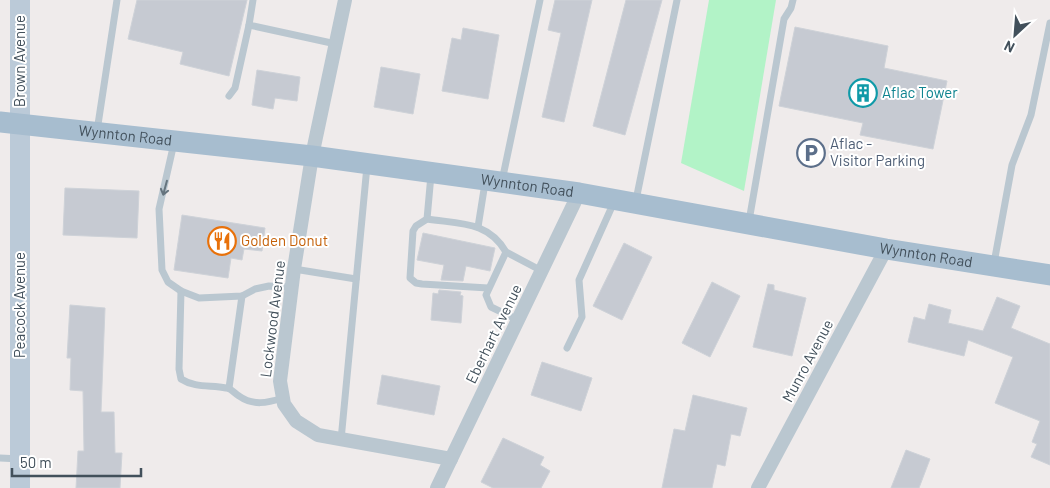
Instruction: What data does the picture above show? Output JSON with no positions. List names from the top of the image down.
{
  "streets": {
    "main road": ["Wynnton Road"],
    "street": [
      "Brown Avenue",
      "Peacock Avenue",
      "Lockwood Avenue",
      "Eberhart Avenue",
      "Munro Avenue"
    ]
  },
  "crossings": [
    ["Brown Avenue", "Wynnton Road"],
    ["Brown Avenue", "Peacock Avenue"],
    ["Wynnton Road", "Peacock Avenue"],
    ["Wynnton Road", "Lockwood Avenue"],
    ["Wynnton Road", "Eberhart Avenue"],
    ["Wynnton Road", "Munro Avenue"],
    ["Lockwood Avenue", "Eberhart Avenue"]
  ],
  "places": {
    "building": ["Aflac Tower"],
    "parking": ["Aflac - Visitor Parking"],
    "restaurant": ["Golden Donut"]
  },
  "scale_bar": "50 m",
  "north": "bottom left"
}
